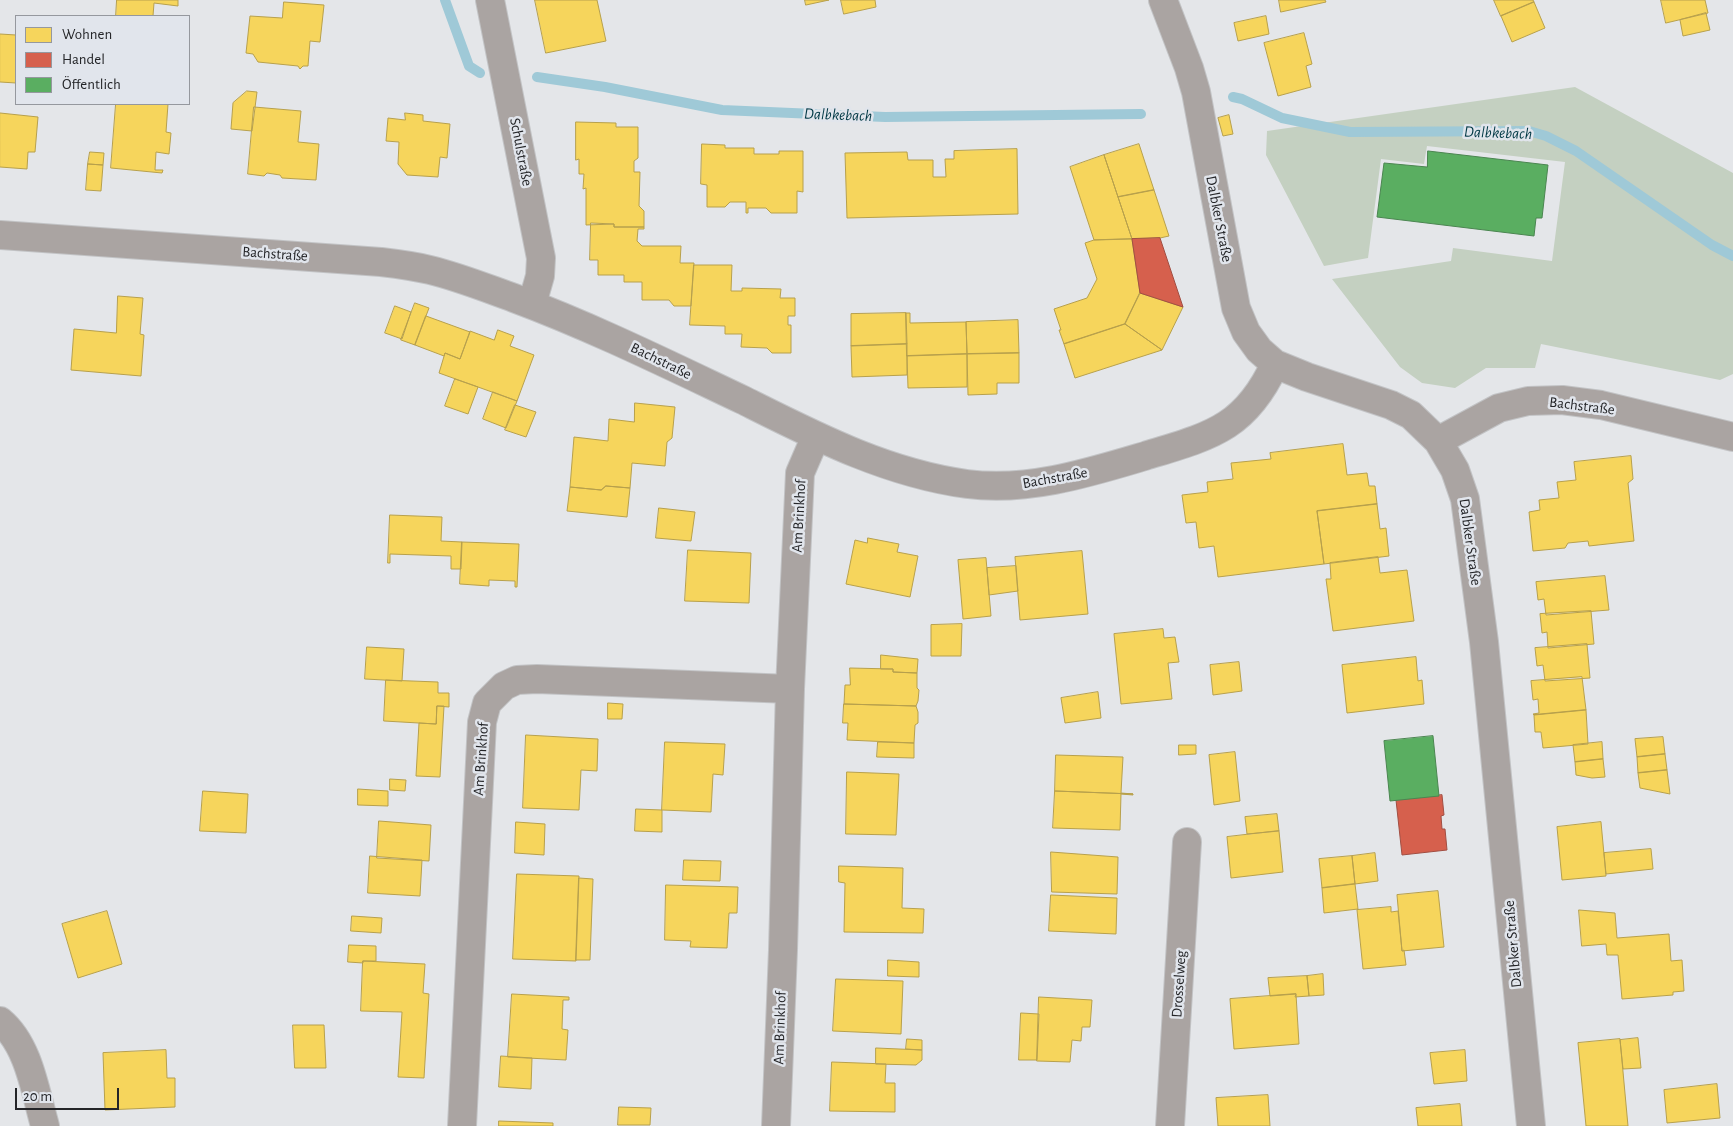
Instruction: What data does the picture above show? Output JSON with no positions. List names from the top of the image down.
{
  "streets": {
    "street": [
      "Schulstraße",
      "Dalbker Straße",
      "Bachstraße",
      "Am Brinkhof",
      "Drosselweg"
    ]
  },
  "crossings": [
    ["Schulstraße", "Bachstraße"],
    ["Dalbker Straße", "Bachstraße"],
    ["Bachstraße", "Am Brinkhof"]
  ],
  "water": ["Dalbkebach"],
  "legend": ["Wohnen", "Handel", "Öffentlich"],
  "scale_bar": "20 m"
}
